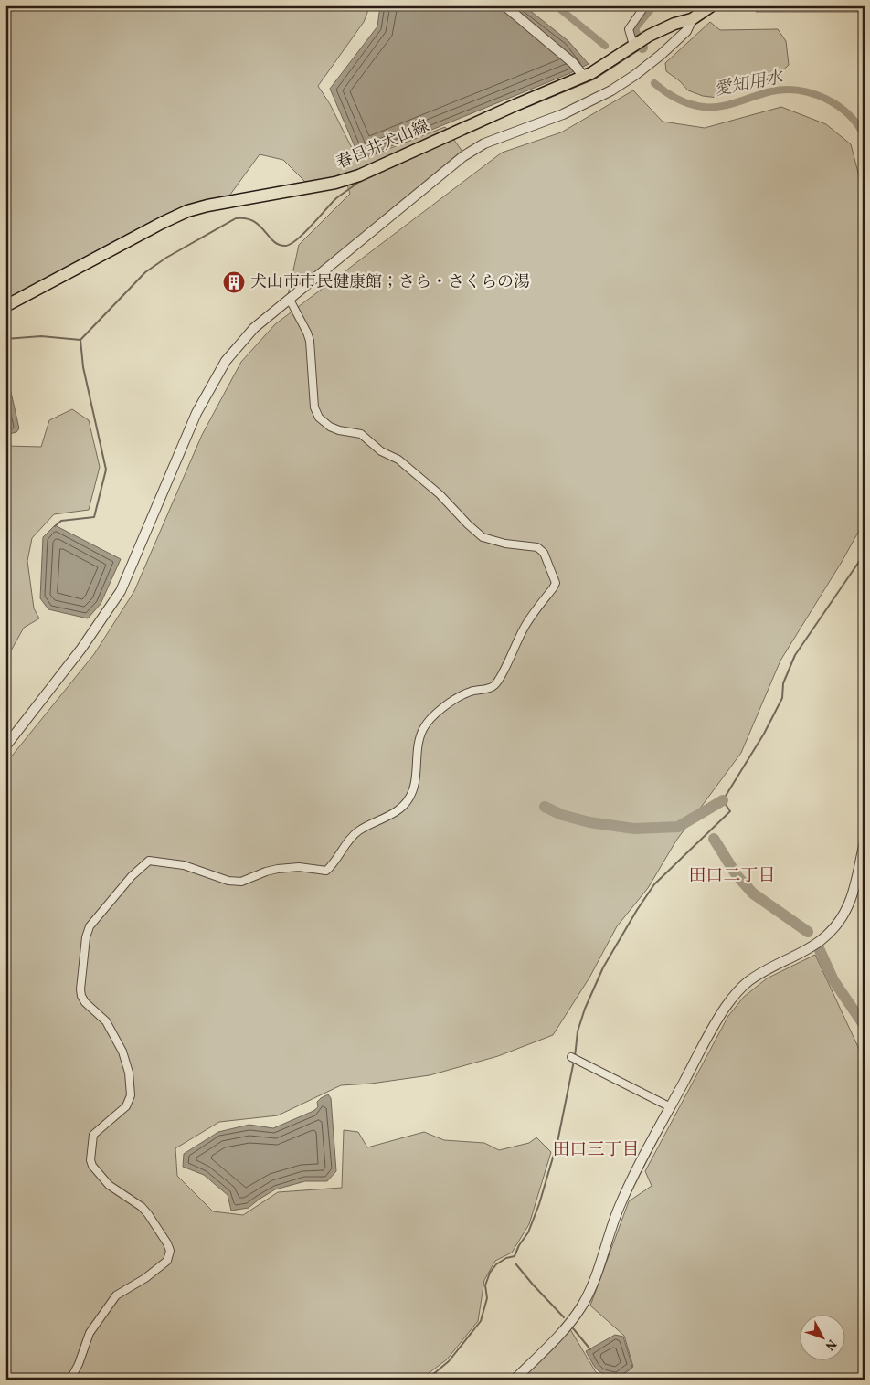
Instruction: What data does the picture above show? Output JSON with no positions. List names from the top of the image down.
{
  "streets": {
    "main road": ["春日井犬山線"]
  },
  "districts": ["田口二丁目", "田口三丁目"],
  "water": ["愛知用水"],
  "places": {
    "building": ["犬山市市民健康館；さら・さくらの湯"]
  },
  "north": "bottom right"
}
